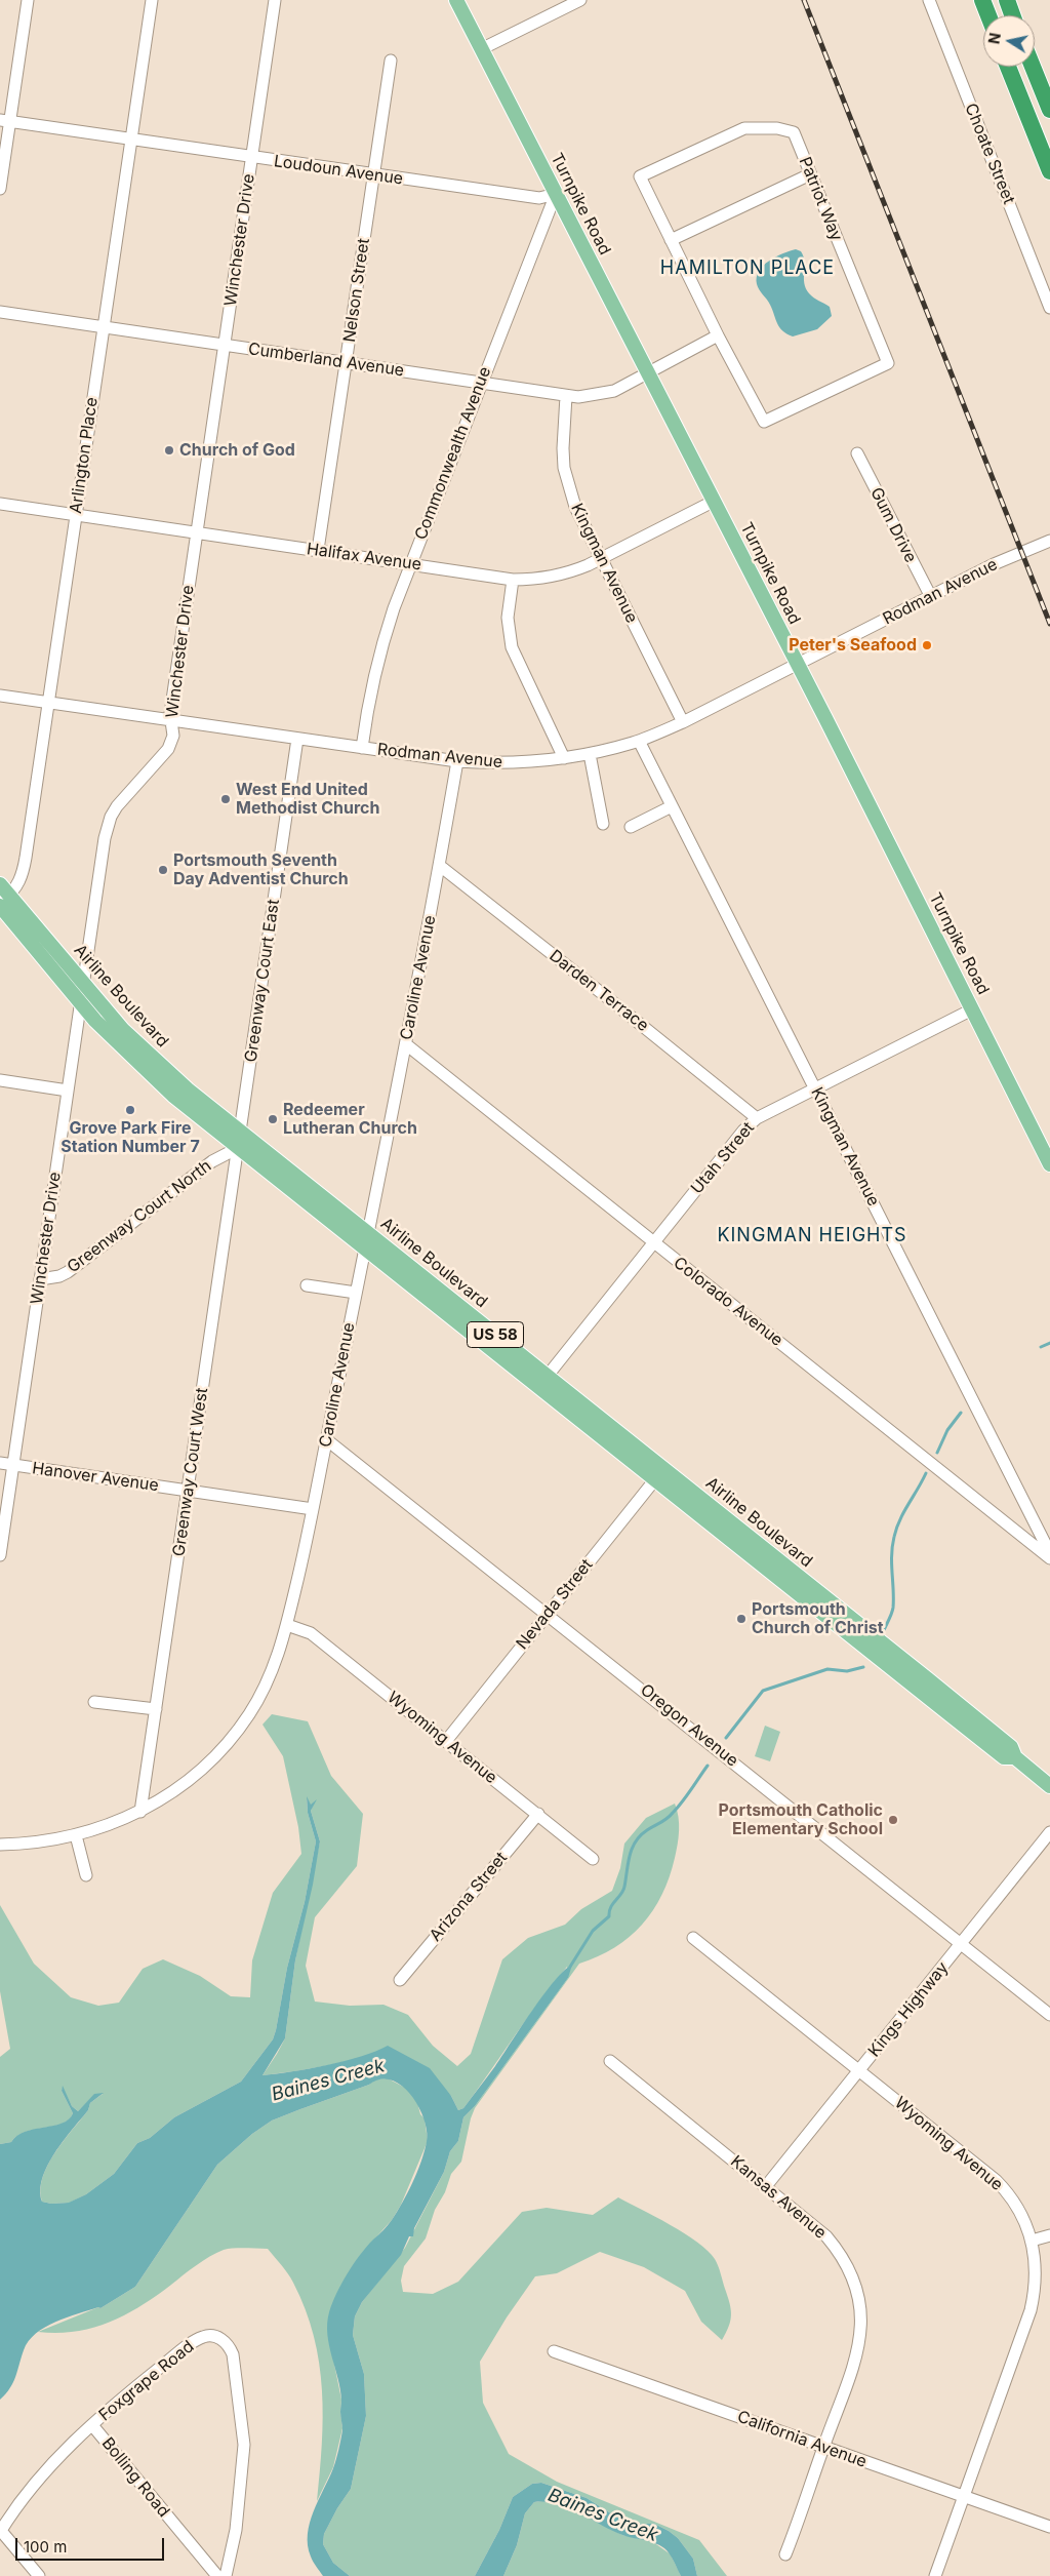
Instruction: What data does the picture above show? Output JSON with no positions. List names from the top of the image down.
{
  "streets": {
    "main road": ["Turnpike Road", "Airline Boulevard", "US 58"],
    "street": [
      "Choate Street",
      "Loudoun Avenue",
      "Patriot Way",
      "Winchester Drive",
      "Nelson Street",
      "Cumberland Avenue",
      "Commonwealth Avenue",
      "Arlington Place",
      "Gum Drive",
      "Halifax Avenue",
      "Kingman Avenue",
      "Rodman Avenue",
      "Caroline Avenue",
      "Greenway Court East",
      "Darden Terrace",
      "Utah Street",
      "Greenway Court North",
      "Colorado Avenue",
      "Greenway Court West",
      "Hanover Avenue",
      "Nevada Street",
      "Oregon Avenue",
      "Wyoming Avenue",
      "Arizona Street",
      "Kings Highway",
      "Kansas Avenue",
      "Foxgrape Road",
      "California Avenue",
      "Bolling Road"
    ]
  },
  "crossings": [
    ["Loudoun Avenue", "Turnpike Road"],
    ["Loudoun Avenue", "Winchester Drive"],
    ["Loudoun Avenue", "Nelson Street"],
    ["Loudoun Avenue", "Commonwealth Avenue"],
    ["Loudoun Avenue", "Arlington Place"],
    ["Turnpike Road", "Cumberland Avenue"],
    ["Turnpike Road", "Commonwealth Avenue"],
    ["Turnpike Road", "Halifax Avenue"],
    ["Turnpike Road", "Rodman Avenue"],
    ["Turnpike Road", "Utah Street"],
    ["Winchester Drive", "Cumberland Avenue"],
    ["Winchester Drive", "Halifax Avenue"],
    ["Winchester Drive", "Rodman Avenue"],
    ["Winchester Drive", "Airline Boulevard"],
    ["Winchester Drive", "Greenway Court North"],
    ["Winchester Drive", "Hanover Avenue"],
    ["Nelson Street", "Cumberland Avenue"],
    ["Nelson Street", "Halifax Avenue"],
    ["Cumberland Avenue", "Commonwealth Avenue"],
    ["Cumberland Avenue", "Arlington Place"],
    ["Cumberland Avenue", "Kingman Avenue"],
    ["Commonwealth Avenue", "Halifax Avenue"],
    ["Commonwealth Avenue", "Rodman Avenue"],
    ["Arlington Place", "Halifax Avenue"],
    ["Arlington Place", "Rodman Avenue"],
    ["Arlington Place", "Airline Boulevard"],
    ["Gum Drive", "Rodman Avenue"],
    ["Halifax Avenue", "Kingman Avenue"],
    ["Kingman Avenue", "Rodman Avenue"],
    ["Kingman Avenue", "Utah Street"],
    ["Rodman Avenue", "Caroline Avenue"],
    ["Rodman Avenue", "Greenway Court East"],
    ["Caroline Avenue", "Darden Terrace"],
    ["Caroline Avenue", "Airline Boulevard"],
    ["Caroline Avenue", "Colorado Avenue"],
    ["Caroline Avenue", "Greenway Court West"],
    ["Caroline Avenue", "Hanover Avenue"],
    ["Caroline Avenue", "Oregon Avenue"],
    ["Caroline Avenue", "Wyoming Avenue"],
    ["Greenway Court East", "Airline Boulevard"],
    ["Greenway Court East", "Greenway Court West"],
    ["Darden Terrace", "Utah Street"],
    ["Airline Boulevard", "Utah Street"],
    ["Airline Boulevard", "Greenway Court North"],
    ["Airline Boulevard", "Greenway Court West"],
    ["Airline Boulevard", "Nevada Street"],
    ["Utah Street", "Colorado Avenue"],
    ["Greenway Court North", "Greenway Court West"],
    ["Greenway Court West", "Hanover Avenue"],
    ["Nevada Street", "Oregon Avenue"],
    ["Nevada Street", "Wyoming Avenue"],
    ["Oregon Avenue", "Kings Highway"],
    ["Wyoming Avenue", "Arizona Street"],
    ["Wyoming Avenue", "Kings Highway"],
    ["Wyoming Avenue", "California Avenue"],
    ["Kings Highway", "Kansas Avenue"],
    ["Kansas Avenue", "California Avenue"],
    ["Foxgrape Road", "Bolling Road"]
  ],
  "districts": ["HAMILTON PLACE", "KINGMAN HEIGHTS"],
  "water": ["Baines Creek"],
  "places": [
    "Church of God",
    "Peter's Seafood",
    "West End United Methodist Church",
    "Portsmouth Seventh Day Adventist Church",
    "Grove Park Fire Station Number 7",
    "Redeemer Lutheran Church",
    "Portsmouth Church of Christ",
    "Portsmouth Catholic Elementary School"
  ],
  "scale_bar": "100 m",
  "north": "left"
}
